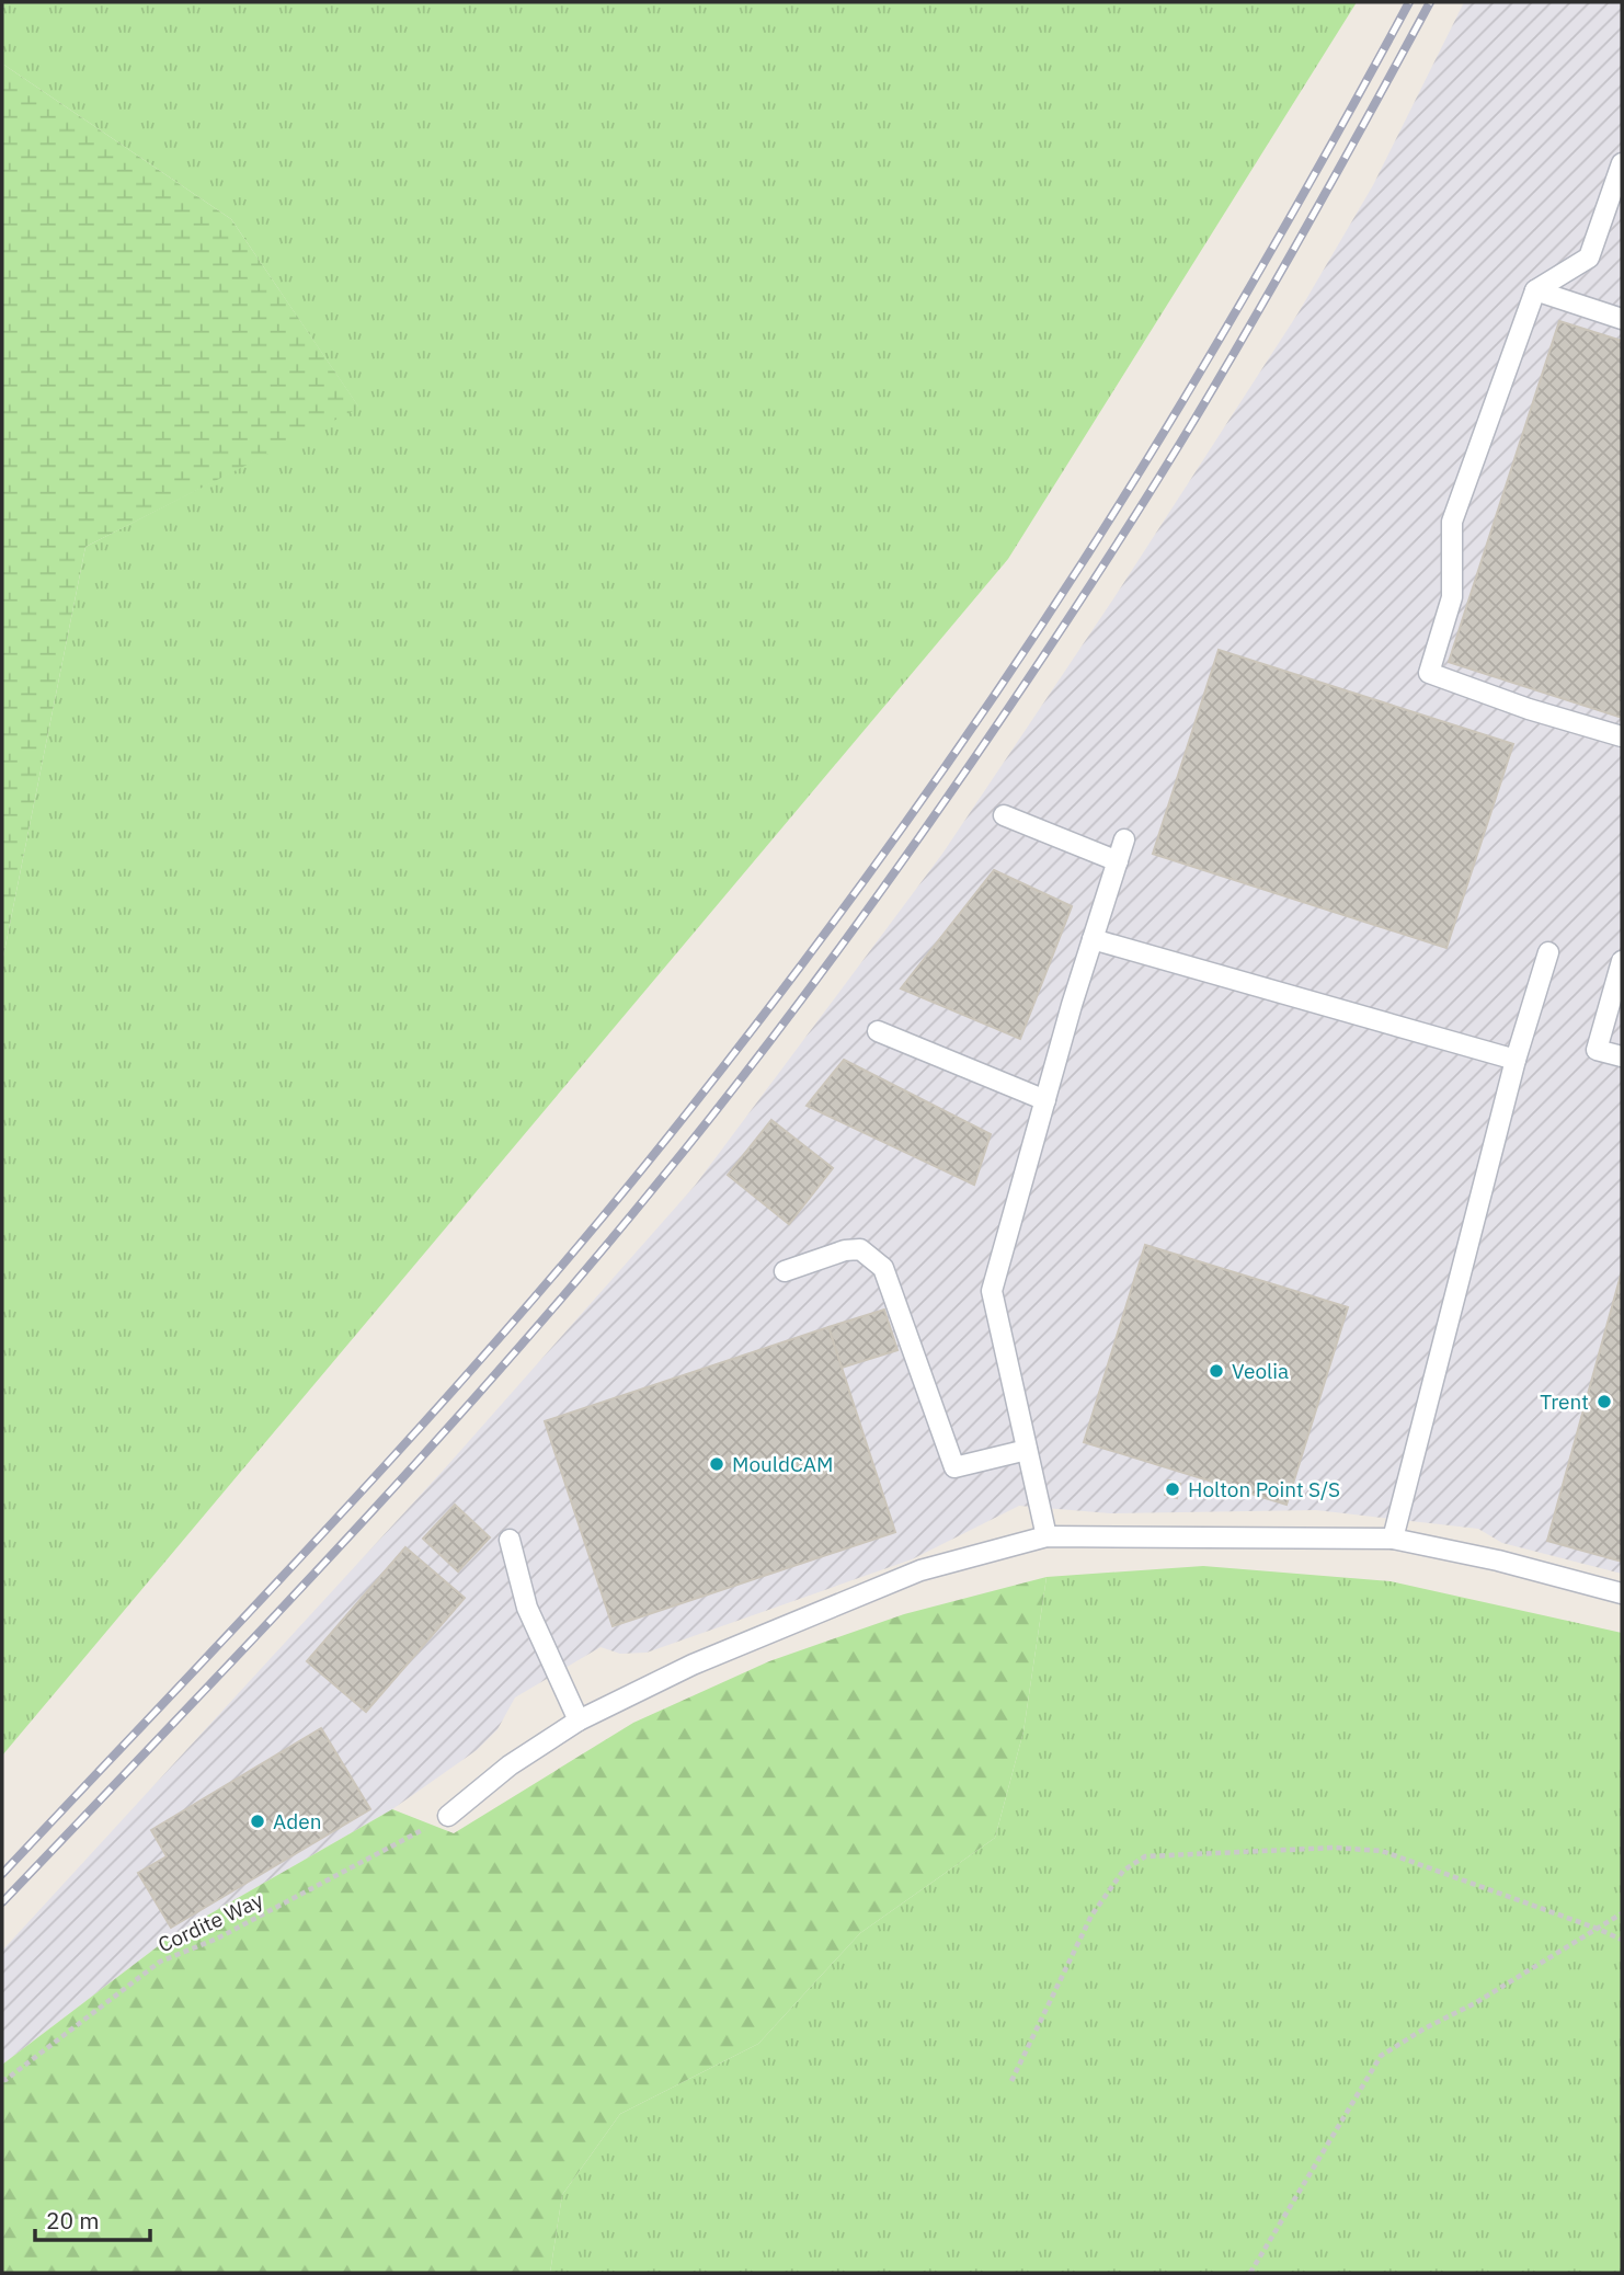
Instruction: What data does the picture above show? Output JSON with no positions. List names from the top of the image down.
{
  "streets": {
    "path": ["Cordite Way"]
  },
  "places": [
    "Veolia",
    "Trent",
    "MouldCAM",
    "Holton Point S/S",
    "Aden"
  ],
  "scale_bar": "20 m"
}
